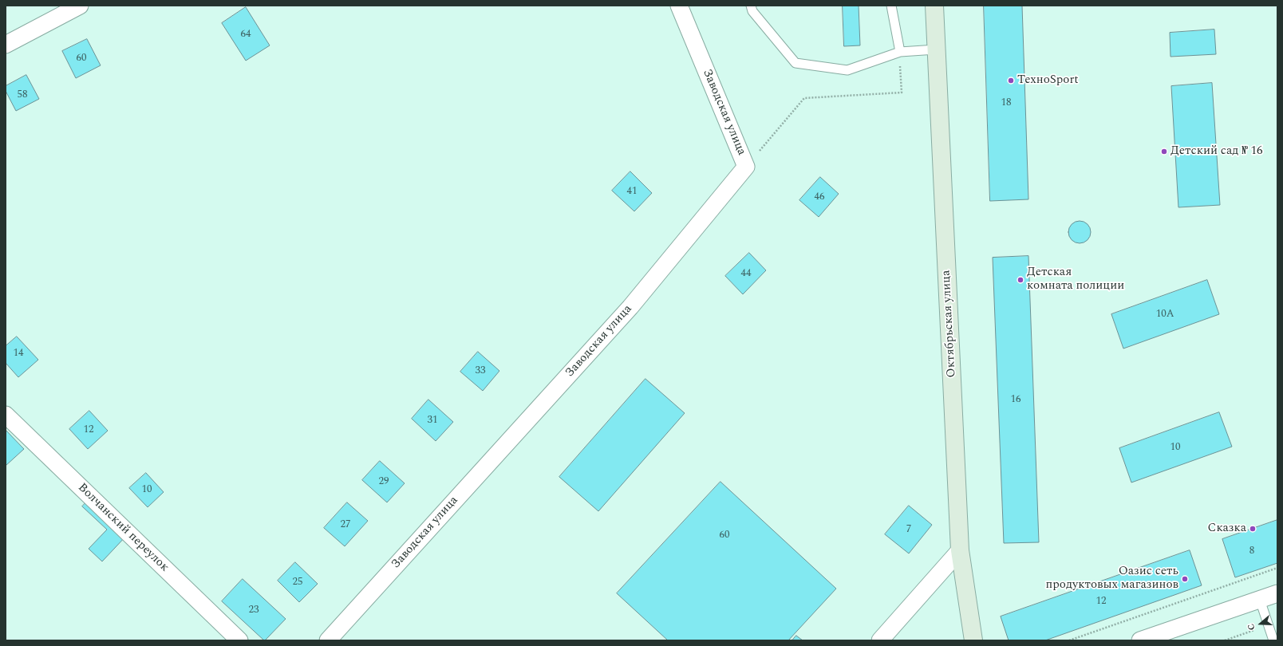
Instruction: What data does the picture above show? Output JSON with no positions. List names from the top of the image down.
{
  "streets": {
    "main road": ["Октябрьская улица"],
    "street": ["Заводская улица", "Волчанский переулок"]
  },
  "places": [
    "ТехноSport",
    "Детский сад № 16",
    "Детская комната полиции",
    "Сказка",
    "Оазис сеть продуктовых магазинов"
  ],
  "house_numbers": [
    "64",
    "60",
    "58",
    "18",
    "41",
    "46",
    "44",
    "10А",
    "14",
    "33",
    "16",
    "31",
    "12",
    "10",
    "29",
    "10",
    "27",
    "7",
    "60",
    "8",
    "25",
    "12",
    "23"
  ],
  "north": "left"
}
